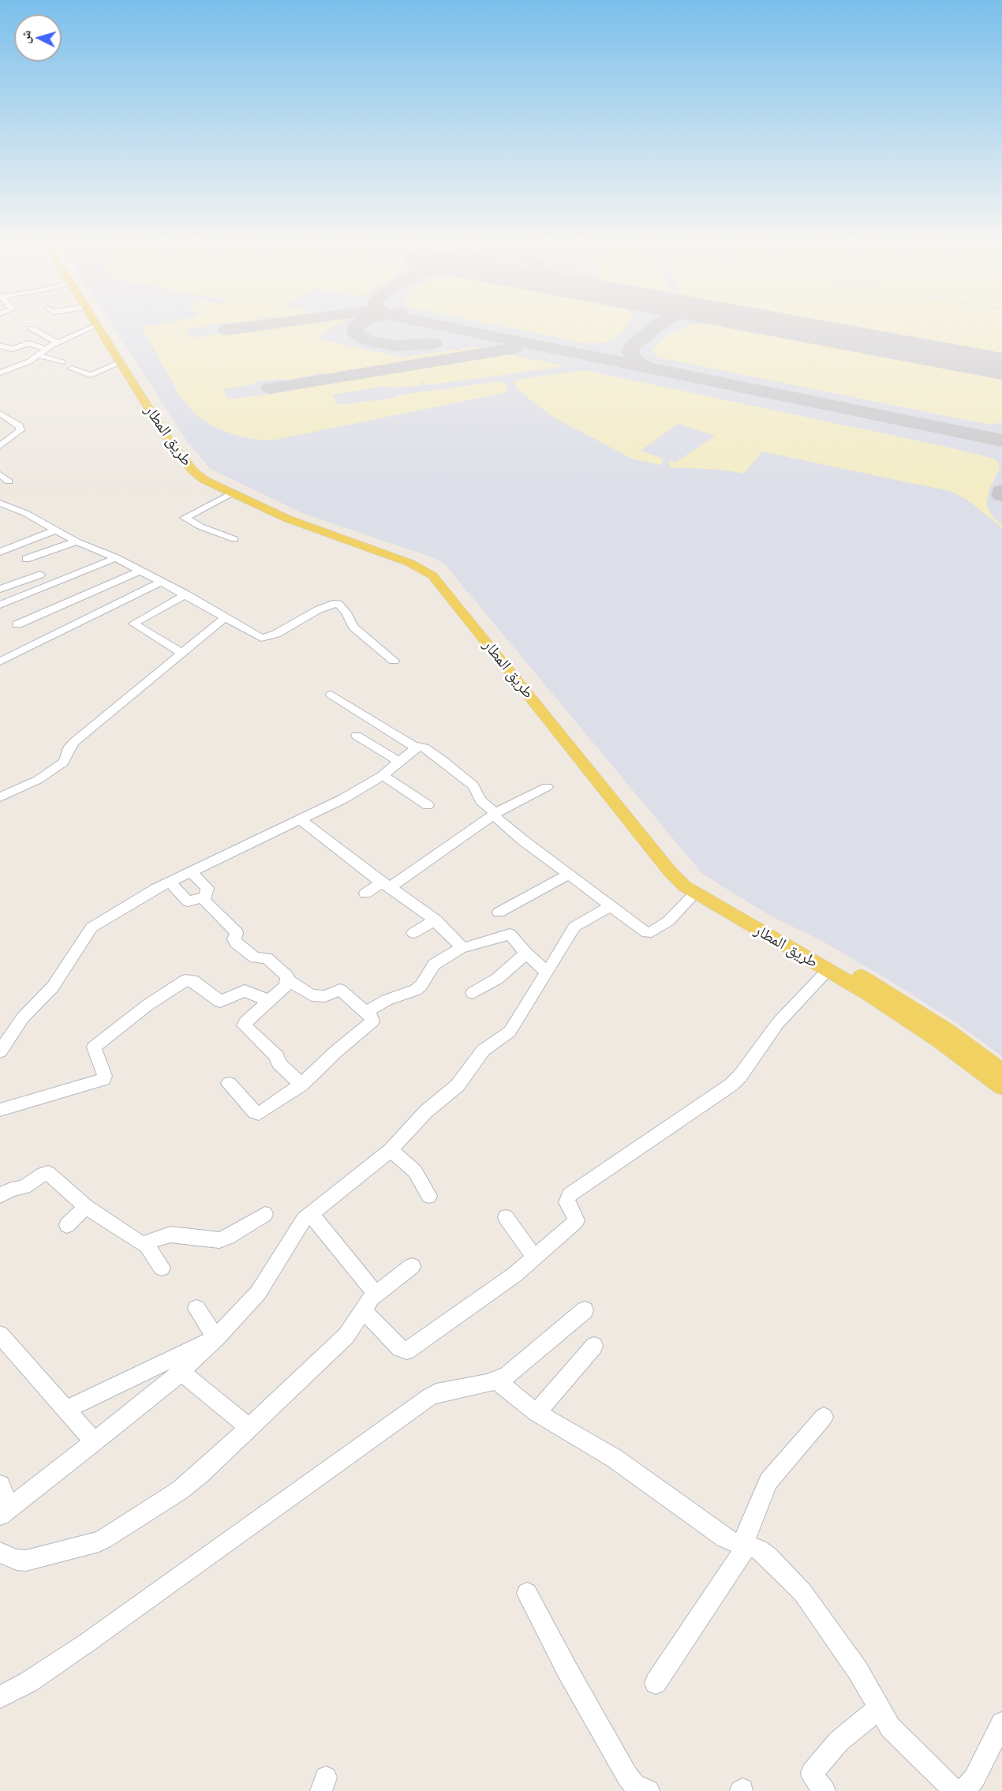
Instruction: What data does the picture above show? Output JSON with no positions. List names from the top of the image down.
{
  "streets": {
    "main road": ["طريق المطار"]
  },
  "north": "left"
}
